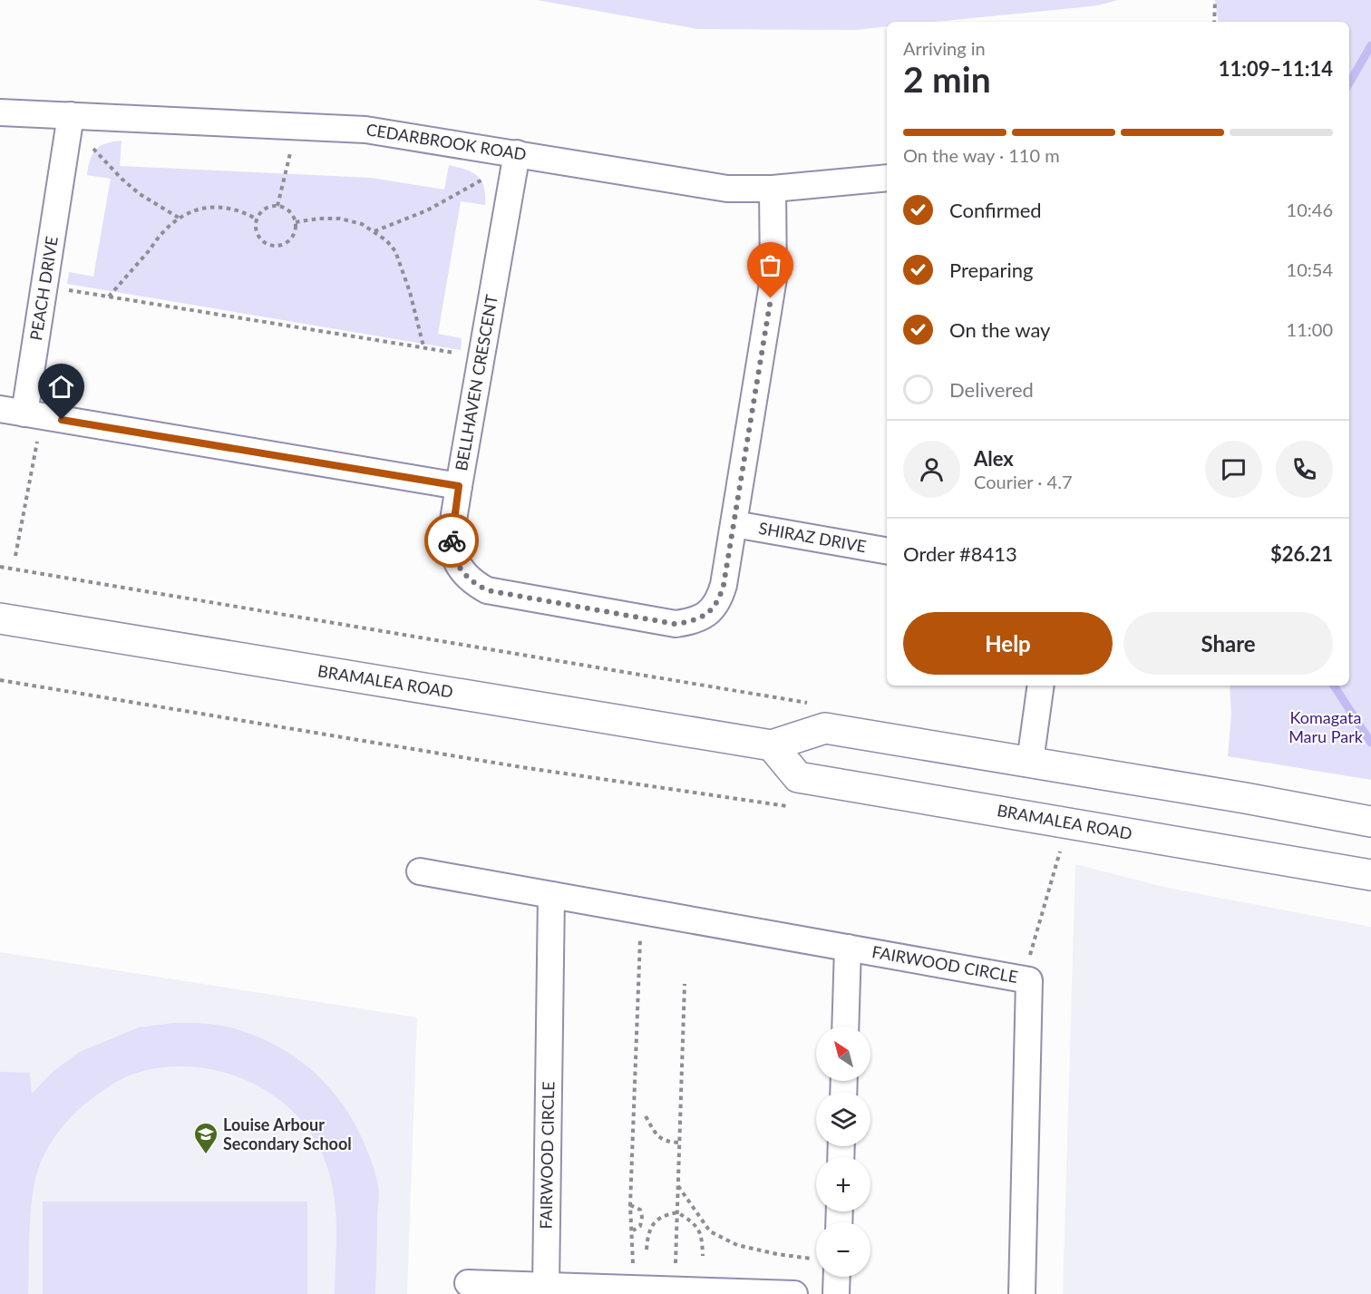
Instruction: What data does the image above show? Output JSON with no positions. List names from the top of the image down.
{
  "streets": {
    "main road": ["BRAMALEA ROAD"],
    "street": [
      "CEDARBROOK ROAD",
      "PEACH DRIVE",
      "BELLHAVEN CRESCENT",
      "SHIRAZ DRIVE",
      "FAIRWOOD CIRCLE"
    ]
  },
  "crossings": [
    ["CEDARBROOK ROAD", "PEACH DRIVE"],
    ["CEDARBROOK ROAD", "BELLHAVEN CRESCENT"],
    ["BELLHAVEN CRESCENT", "SHIRAZ DRIVE"]
  ],
  "parks": ["Komagata Maru Park"],
  "places": {
    "school or university": ["Louise Arbour Secondary School"]
  },
  "north": "top left",
  "page": {
    "heading": ["2 min", "Arriving in", "11:09–11:14"],
    "panel": [
      "Alex",
      "Courier · 4.7",
      "Order #8413",
      "$26.21"
    ],
    "bar": "On the way · 110 m",
    "list": [
      ["Confirmed", "10:46"],
      ["Preparing", "10:54"],
      ["On the way", "11:00"],
      "Delivered"
    ],
    "buttons": ["Help", "Share"],
    "map_buttons": ["+", "−"]
  }
}
